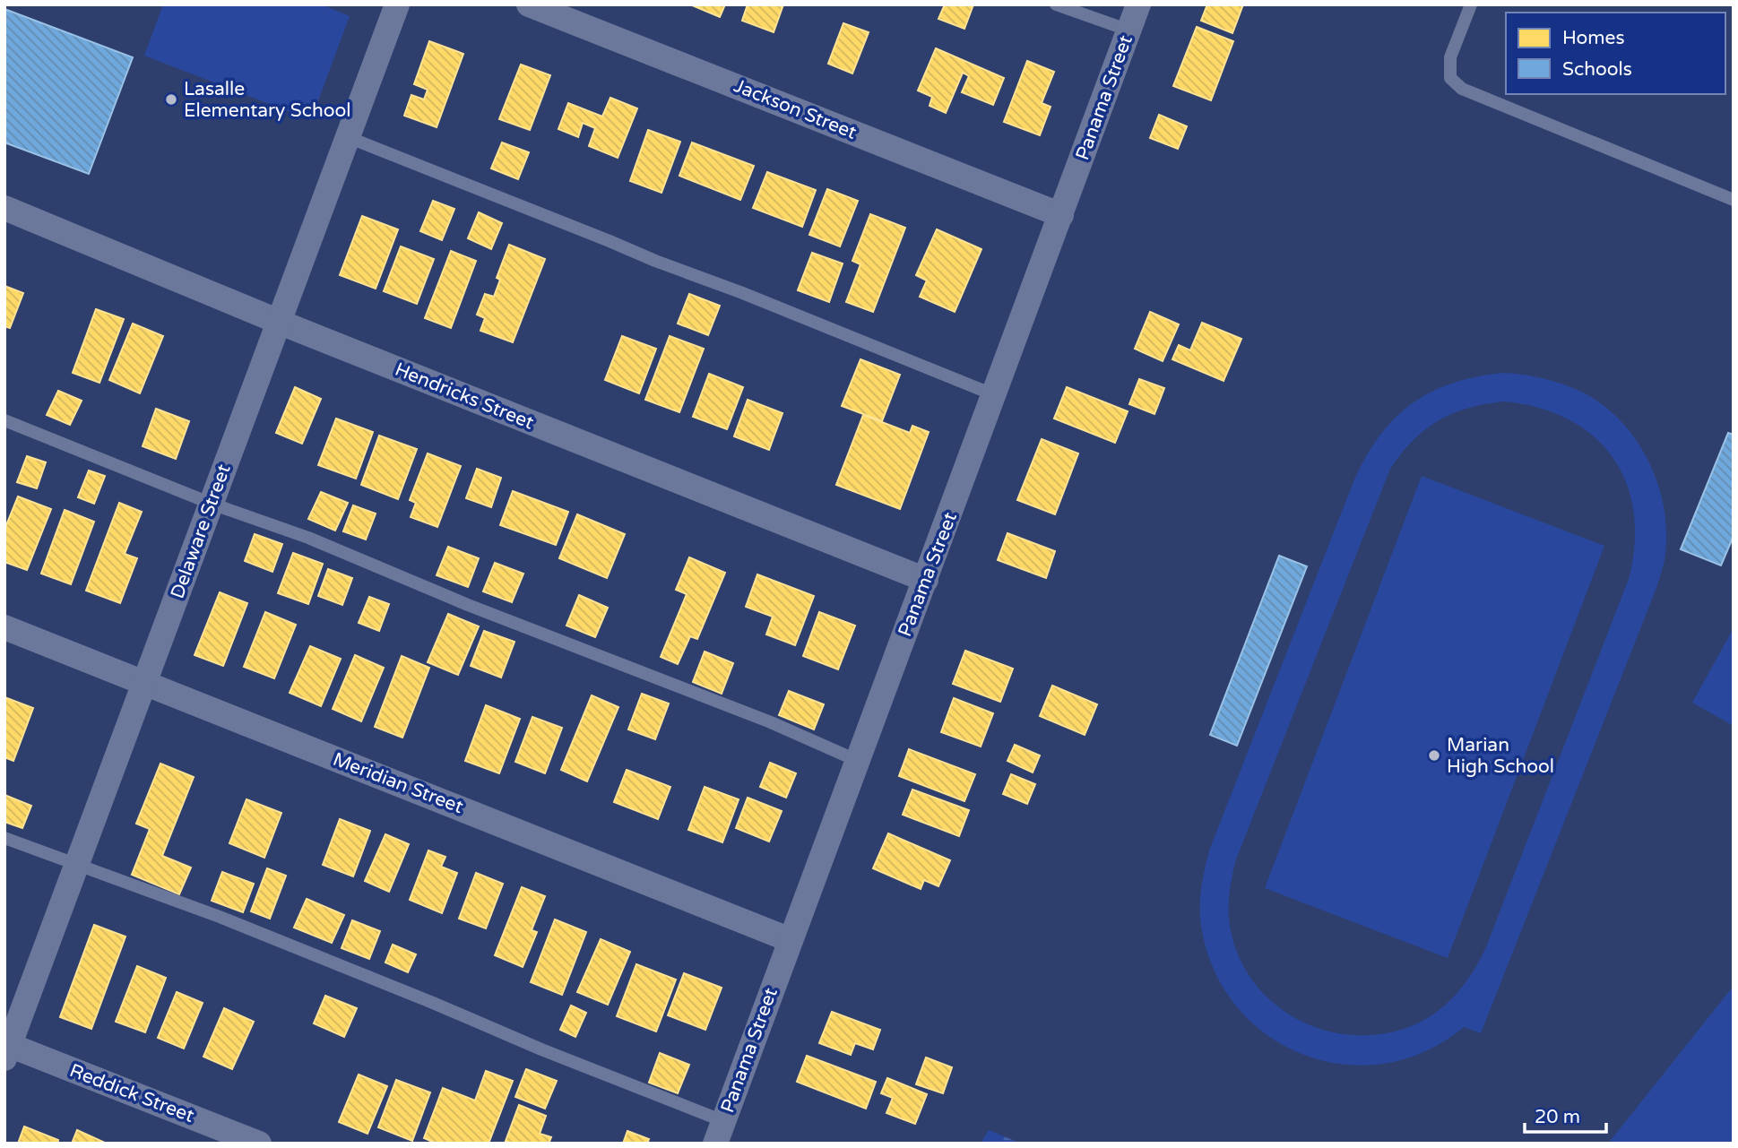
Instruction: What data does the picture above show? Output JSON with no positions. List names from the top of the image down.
{
  "streets": {
    "street": [
      "Panama Street",
      "Jackson Street",
      "Hendricks Street",
      "Delaware Street",
      "Meridian Street",
      "Reddick Street"
    ]
  },
  "crossings": [
    ["Panama Street", "Jackson Street"],
    ["Panama Street", "Hendricks Street"],
    ["Panama Street", "Meridian Street"],
    ["Hendricks Street", "Delaware Street"],
    ["Delaware Street", "Meridian Street"],
    ["Delaware Street", "Reddick Street"]
  ],
  "places": ["Lasalle Elementary School", "Marian High School"],
  "legend": ["Homes", "Schools"],
  "scale_bar": "20 m"
}
